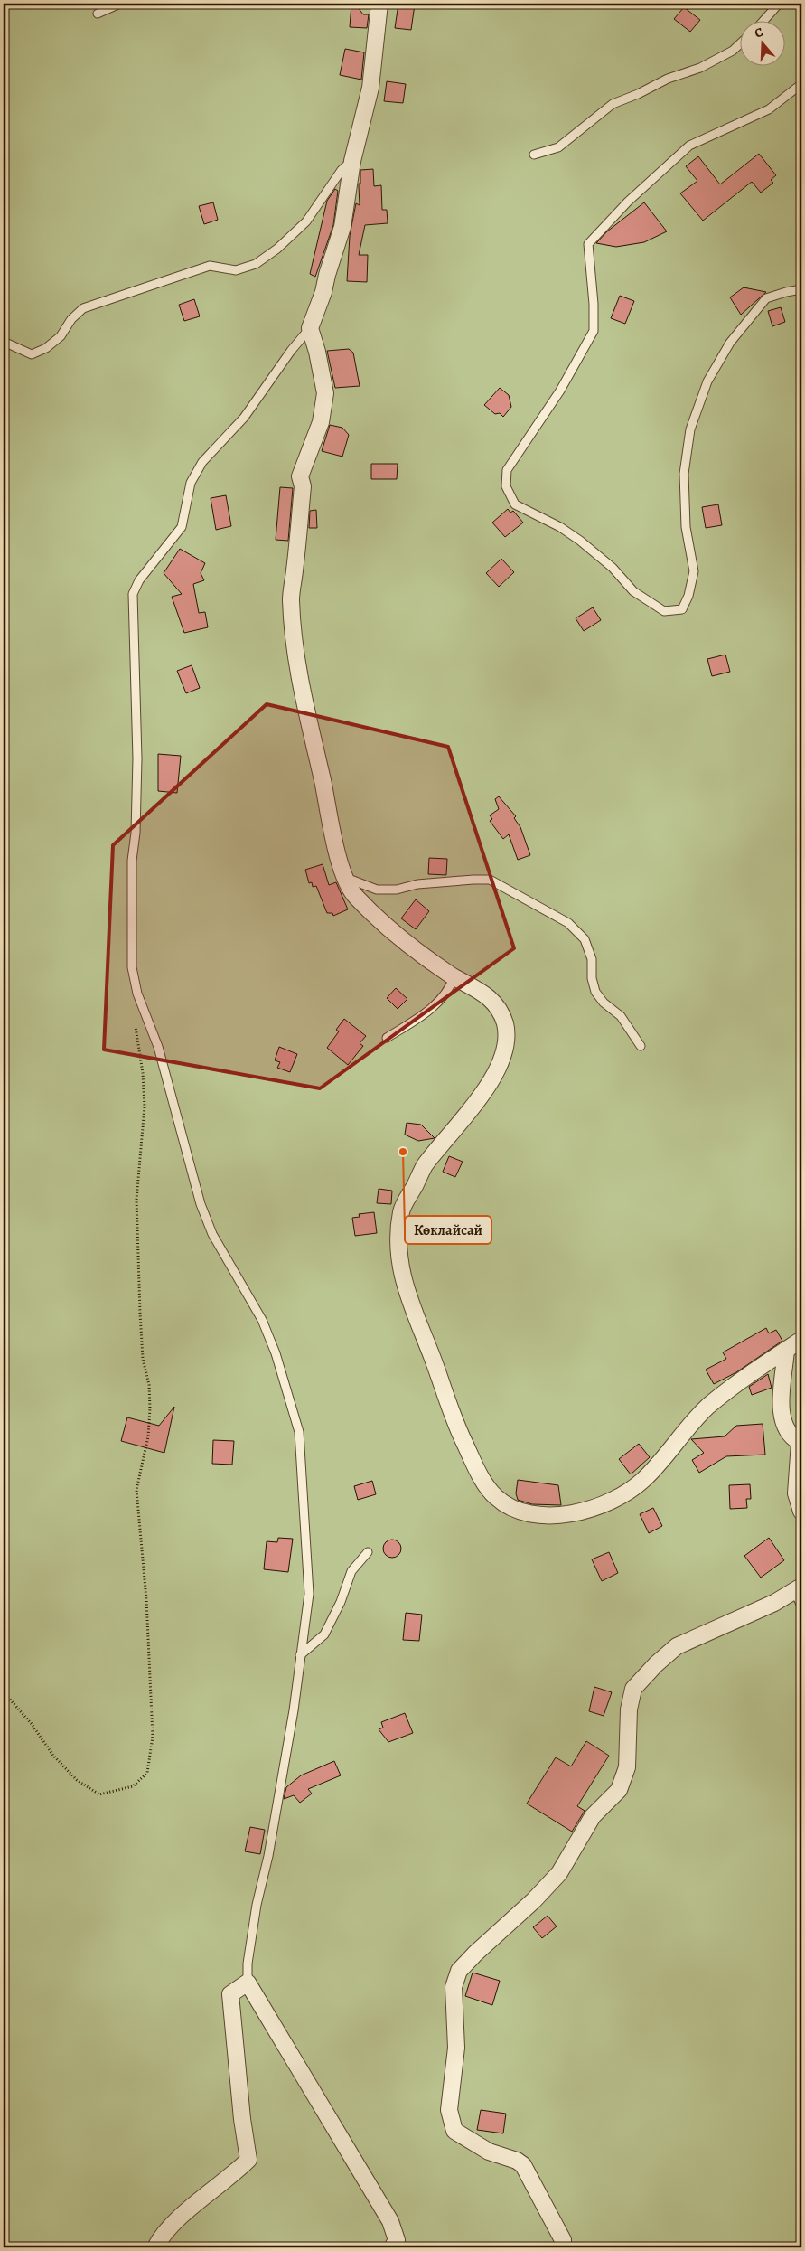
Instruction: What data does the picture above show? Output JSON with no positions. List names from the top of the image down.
{
  "places": ["Көклайсай"],
  "north": "top"
}
